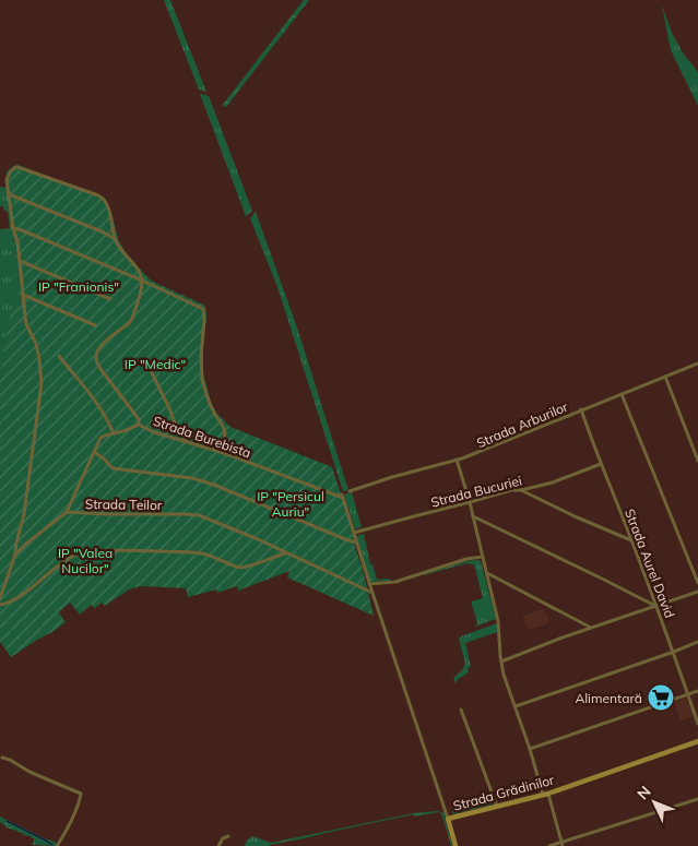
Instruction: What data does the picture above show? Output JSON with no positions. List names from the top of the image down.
{
  "streets": {
    "street": [
      "Strada Arburilor",
      "Strada Burebista",
      "Strada Bucuriei",
      "Strada Teilor",
      "Strada Aurel David",
      "Strada Grădinilor"
    ]
  },
  "crossings": [
    ["Strada Arburilor", "Strada Aurel David"],
    ["Strada Burebista", "Strada Teilor"],
    ["Strada Burebista", "Strada Grădinilor"],
    ["Strada Bucuriei", "Strada Aurel David"],
    ["Strada Bucuriei", "Strada Grădinilor"],
    ["Strada Teilor", "Strada Grădinilor"]
  ],
  "parks": [
    "IP \"Franionis\"",
    "IP \"Medic\"",
    "IP \"Persicul Auriu\"",
    "IP \"Valea Nucilor\""
  ],
  "places": {
    "supermarket": ["Alimentară"]
  },
  "north": "top left"
}
